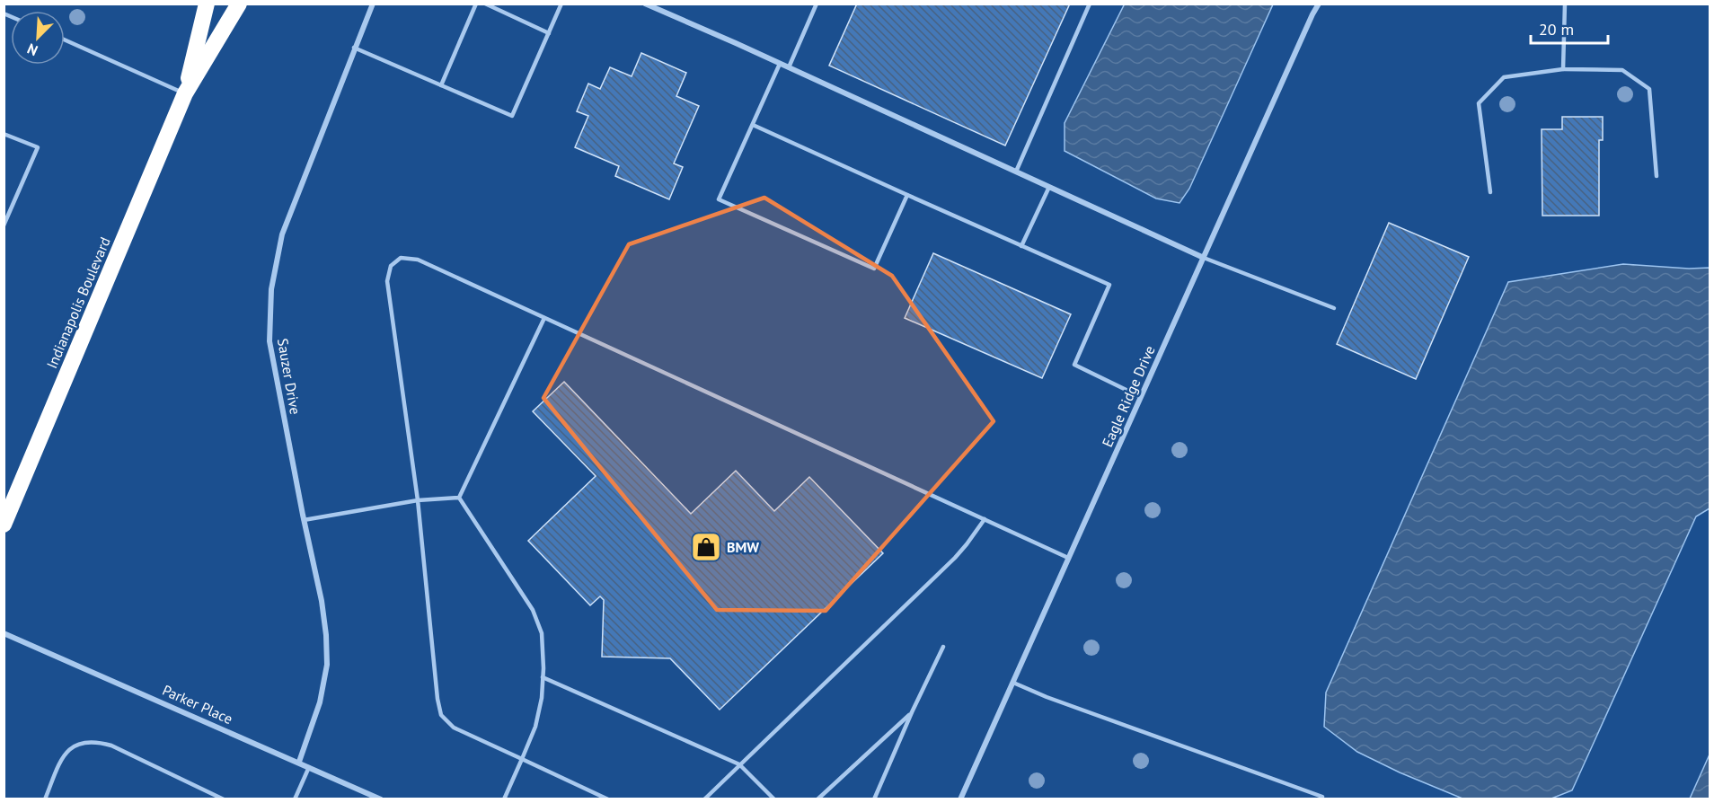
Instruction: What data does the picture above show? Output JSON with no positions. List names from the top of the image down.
{
  "streets": {
    "highway": ["Indianapolis Boulevard"],
    "street": ["Sauzer Drive", "Eagle Ridge Drive", "Parker Place"]
  },
  "crossings": [
    ["Sauzer Drive", "Parker Place"]
  ],
  "places": {
    "shop": ["BMW"]
  },
  "scale_bar": "20 m",
  "north": "bottom left"
}
